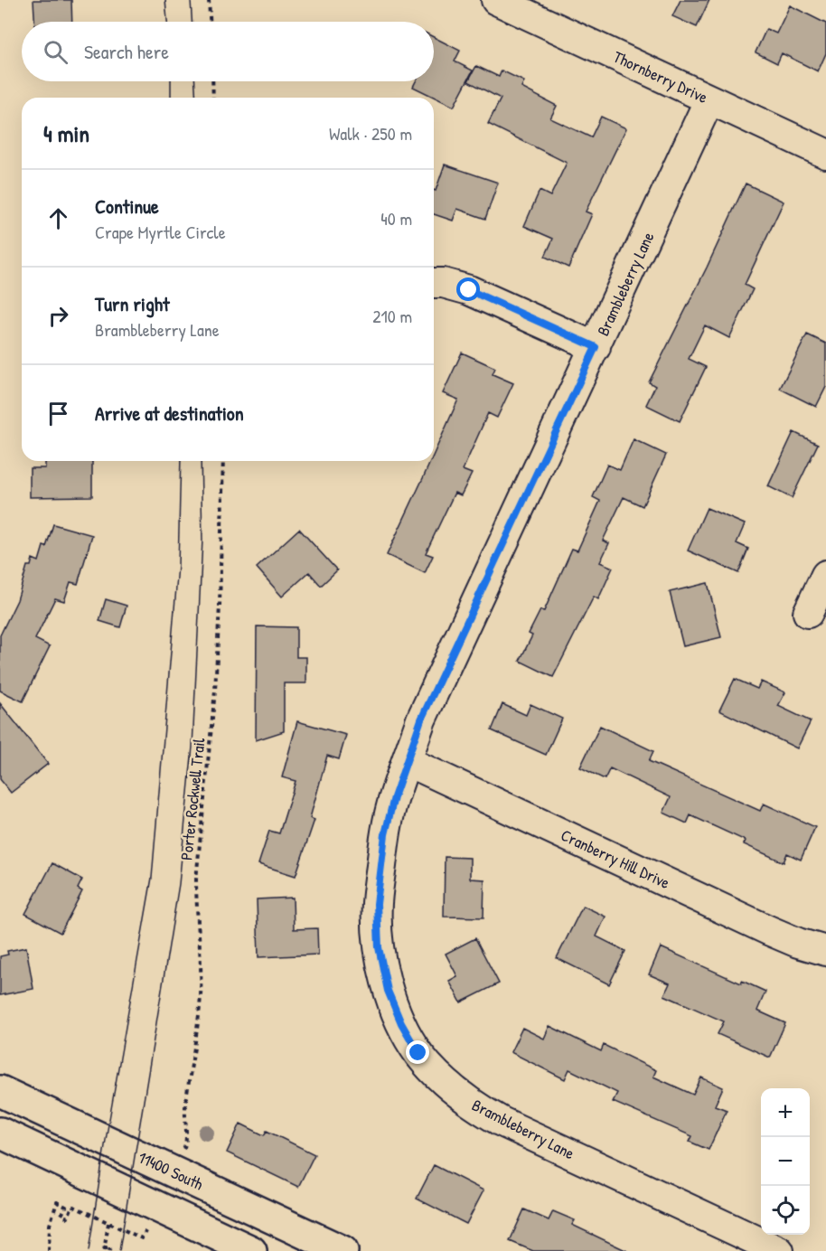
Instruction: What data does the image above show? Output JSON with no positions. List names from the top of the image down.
{
  "streets": {
    "main road": ["11400 South"],
    "street": ["Thornberry Drive", "Brambleberry Lane", "Cranberry Hill Drive"],
    "path": ["Porter Rockwell Trail"]
  },
  "crossings": [
    ["Thornberry Drive", "Brambleberry Lane"],
    ["Brambleberry Lane", "Cranberry Hill Drive"]
  ],
  "page": {
    "search": "Search here",
    "heading": ["4 min", "Walk · 250 m"],
    "list": [
      ["Continue", "Crape Myrtle Circle", "40 m"],
      ["Turn right", "Brambleberry Lane", "210 m"],
      "Arrive at destination"
    ],
    "map_buttons": ["+", "−"]
  }
}
